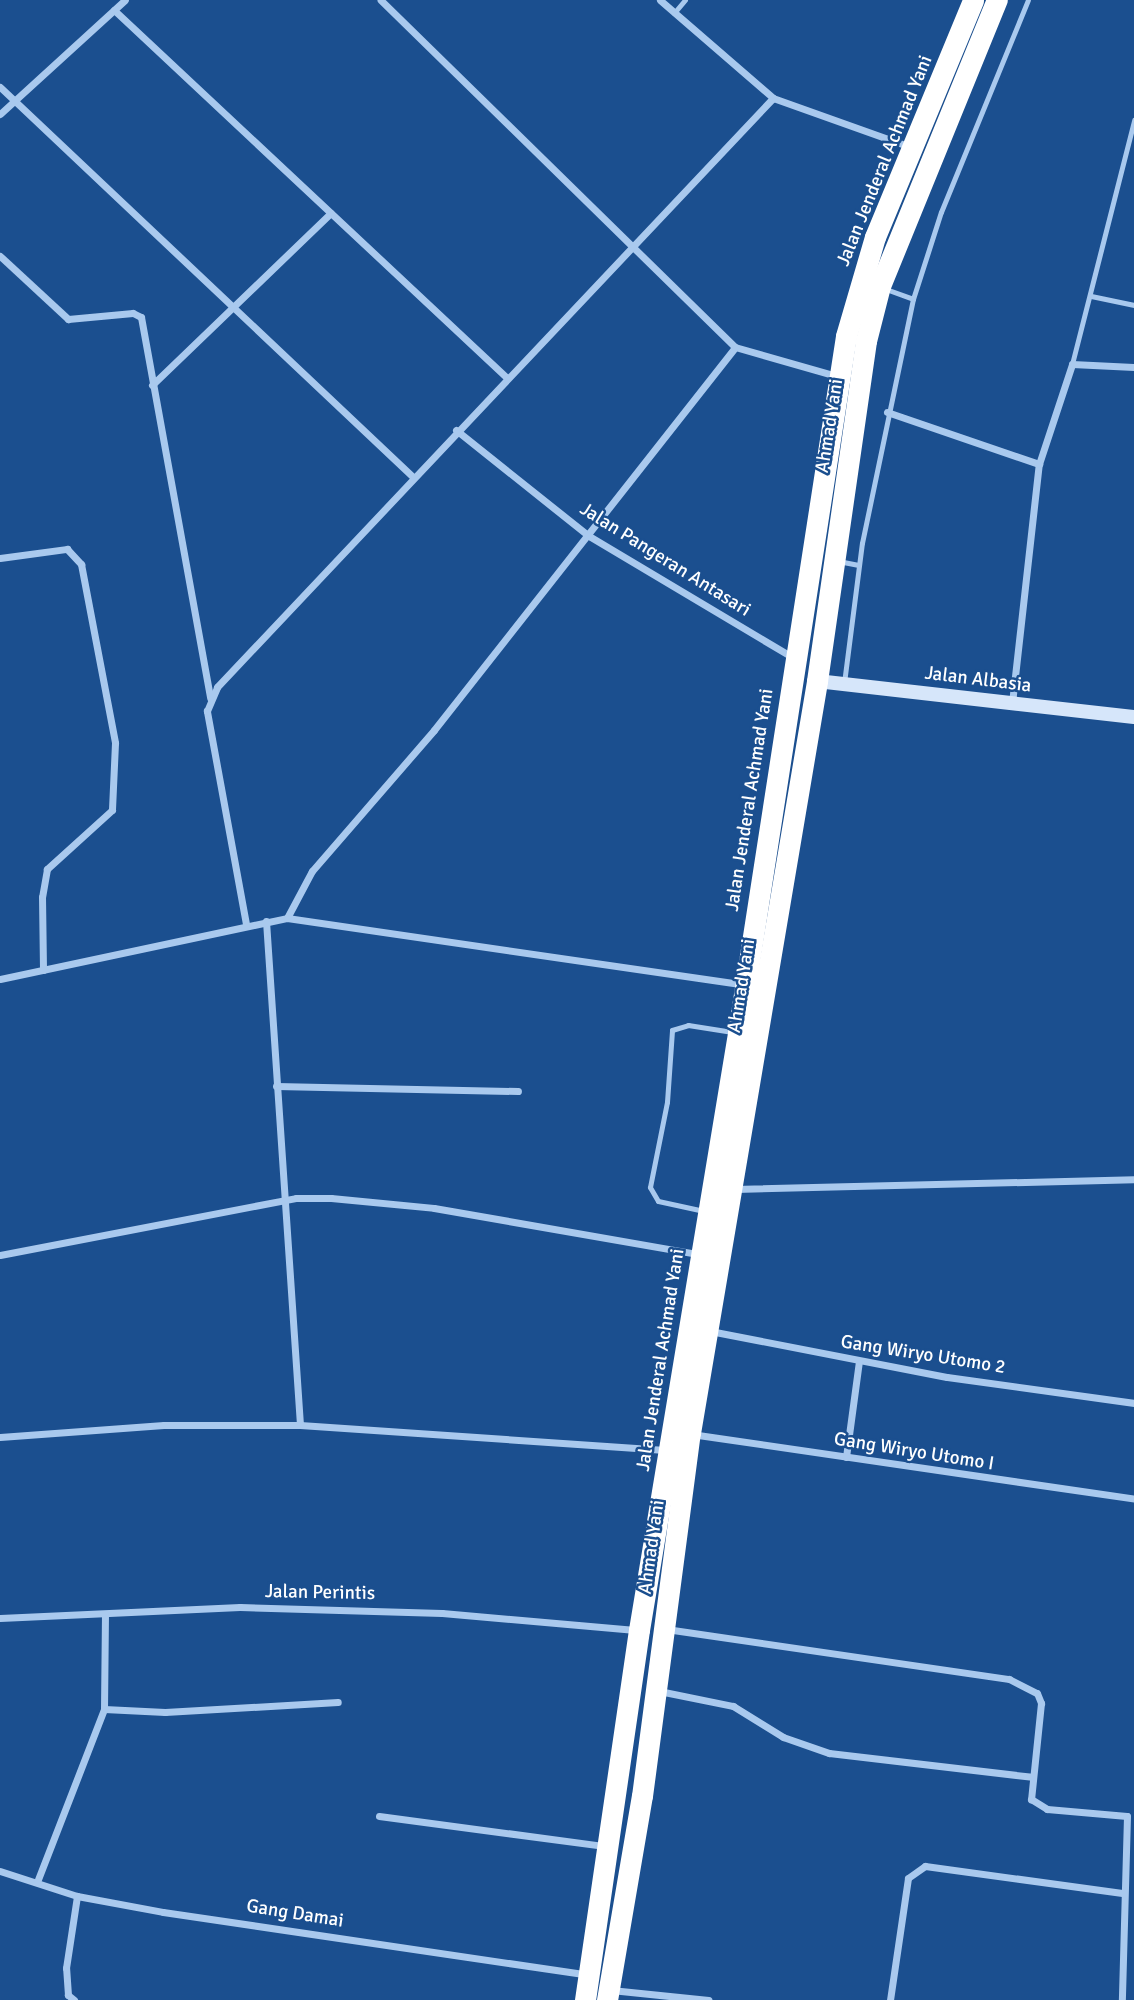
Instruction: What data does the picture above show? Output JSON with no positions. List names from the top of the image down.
{
  "streets": {
    "highway": ["Jalan Jenderal Achmad Yani", "Ahmad Yani"],
    "street": [
      "Jalan Pangeran Antasari",
      "Jalan Albasia",
      "Gang Wiryo Utomo 2",
      "Gang Wiryo Utomo I",
      "Jalan Perintis",
      "Gang Damai"
    ]
  },
  "crossings": [
    ["Jalan Jenderal Achmad Yani", "Ahmad Yani"],
    ["Jalan Jenderal Achmad Yani", "Jalan Pangeran Antasari"],
    ["Jalan Jenderal Achmad Yani", "Jalan Perintis"],
    ["Jalan Jenderal Achmad Yani", "Gang Damai"],
    ["Ahmad Yani", "Jalan Albasia"],
    ["Ahmad Yani", "Gang Wiryo Utomo 2"],
    ["Ahmad Yani", "Gang Wiryo Utomo I"]
  ]
}
